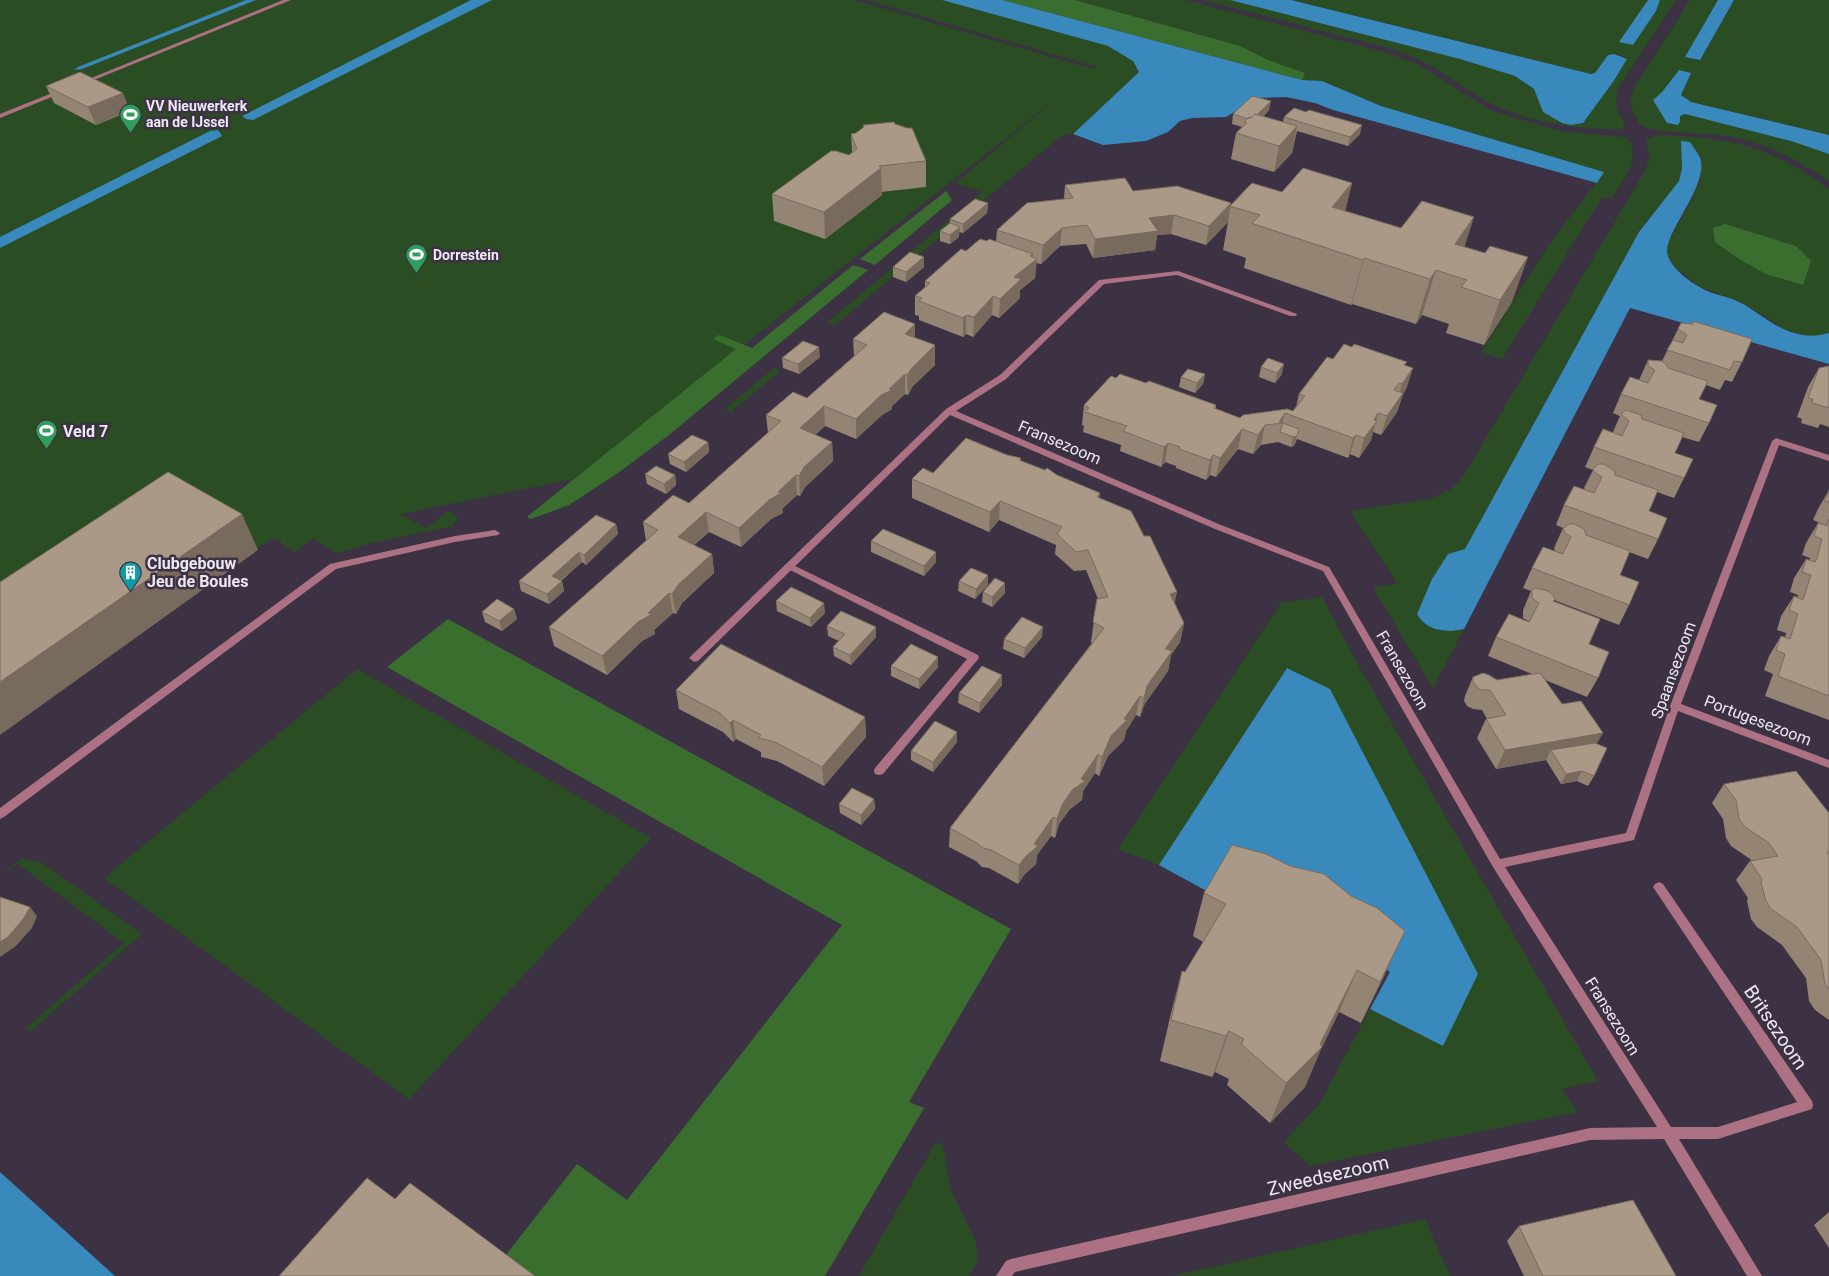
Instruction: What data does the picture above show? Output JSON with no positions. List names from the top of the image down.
{
  "streets": {
    "street": [
      "Fransezoom",
      "Spaansezoom",
      "Portugesezoom",
      "Britsezoom",
      "Zweedsezoom"
    ]
  },
  "crossings": [
    ["Fransezoom", "Spaansezoom"],
    ["Fransezoom", "Britsezoom"],
    ["Fransezoom", "Zweedsezoom"],
    ["Spaansezoom", "Portugesezoom"],
    ["Britsezoom", "Zweedsezoom"]
  ],
  "places": {
    "sports": ["VV Nieuwerkerk aan de IJssel", "Dorrestein", "Veld 7"],
    "building": ["Clubgebouw Jeu de Boules"]
  }
}
